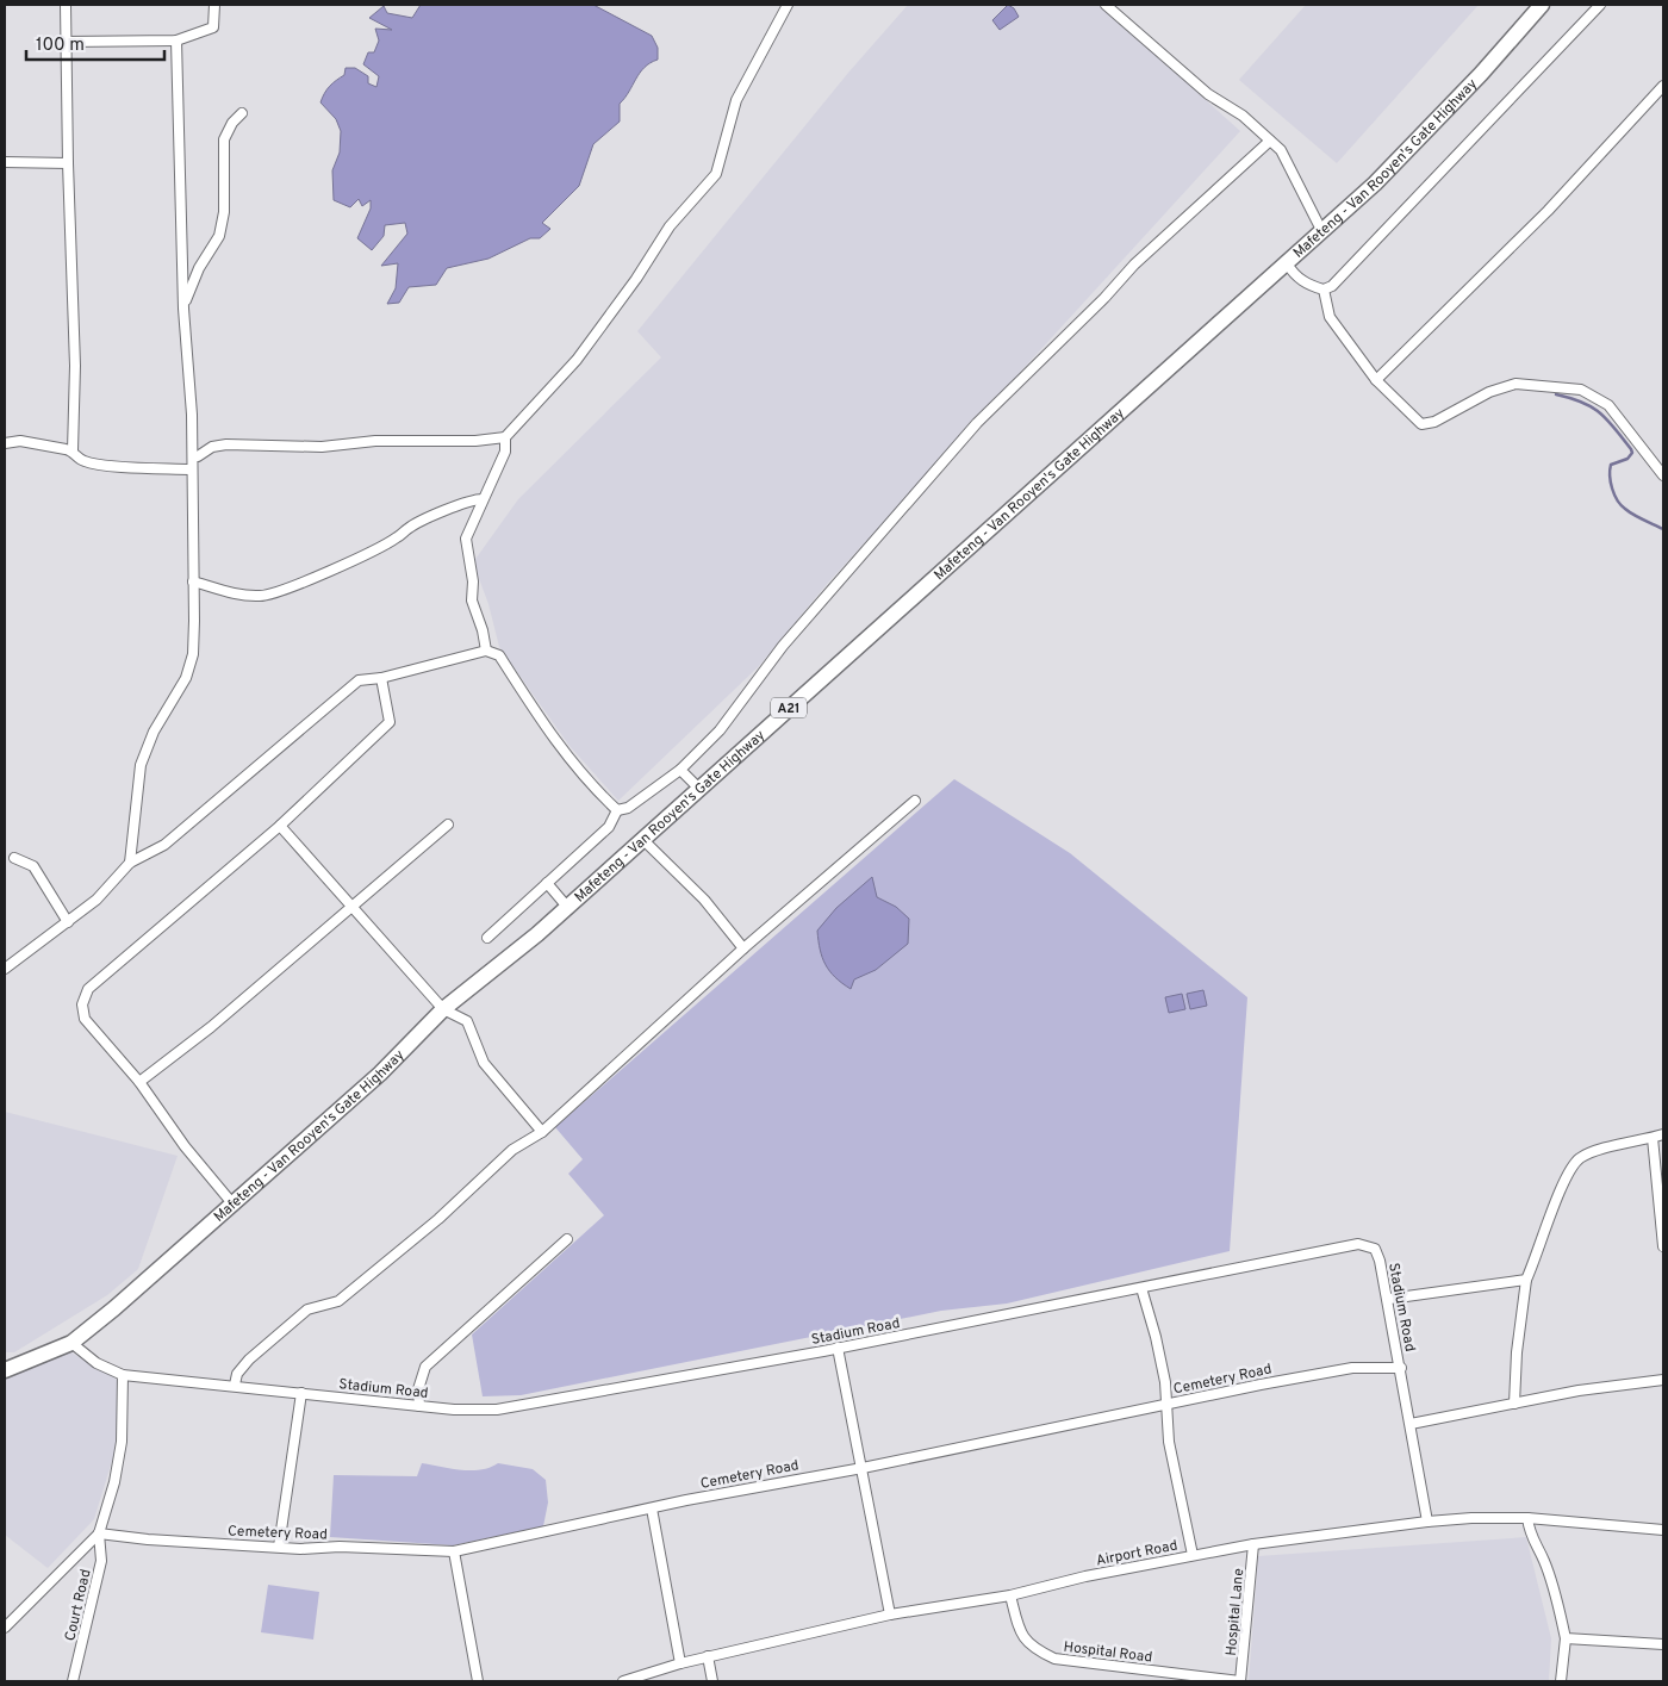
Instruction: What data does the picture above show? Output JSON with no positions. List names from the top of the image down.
{
  "streets": {
    "main road": ["Mafeteng - Van Rooyen's Gate Highway", "A21"],
    "street": [
      "Stadium Road",
      "Cemetery Road",
      "Airport Road",
      "Court Road",
      "Hospital Lane",
      "Hospital Road"
    ]
  },
  "crossings": [
    ["Mafeteng - Van Rooyen's Gate Highway", "Stadium Road"],
    ["Stadium Road", "Cemetery Road"],
    ["Stadium Road", "Airport Road"],
    ["Cemetery Road", "Court Road"],
    ["Airport Road", "Hospital Lane"],
    ["Airport Road", "Hospital Road"],
    ["Hospital Lane", "Hospital Road"]
  ],
  "scale_bar": "100 m"
}
